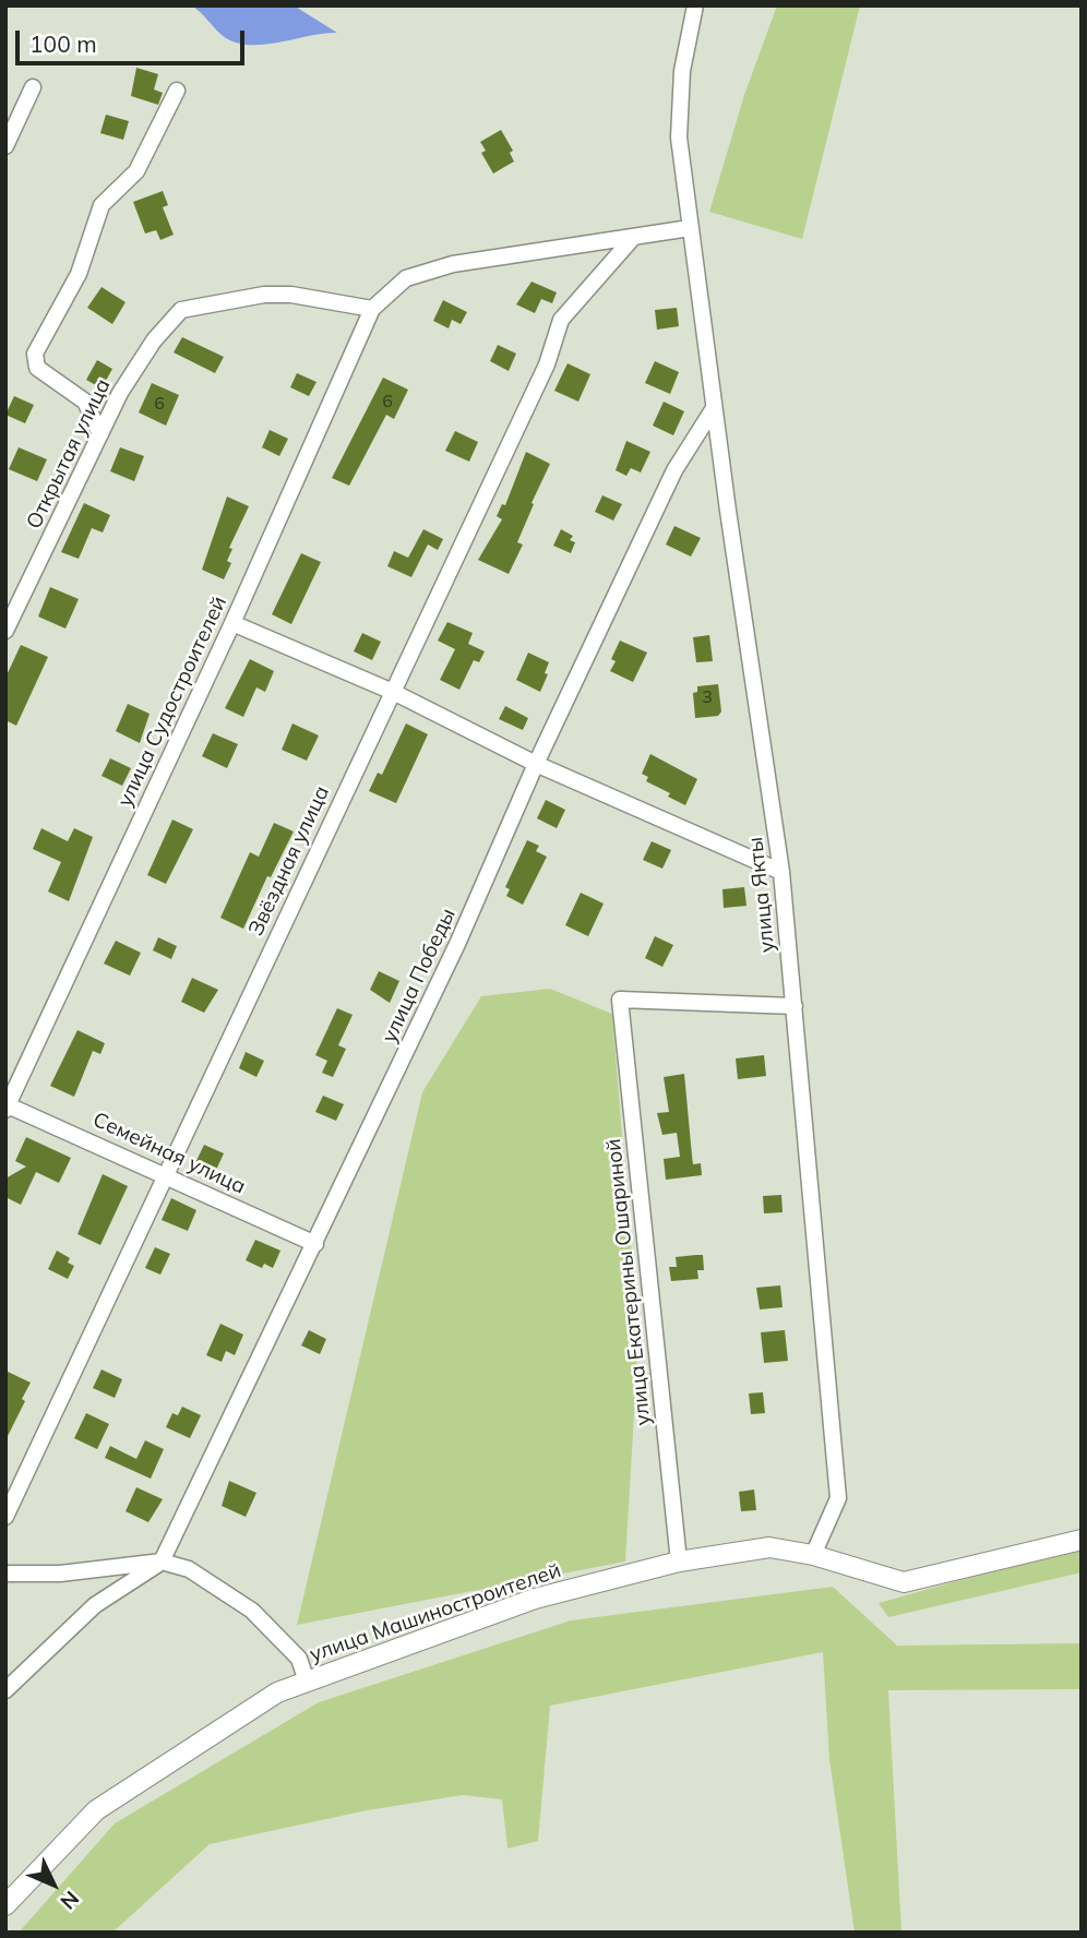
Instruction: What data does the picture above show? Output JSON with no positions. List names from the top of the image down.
{
  "streets": {
    "street": [
      "Открытая улица",
      "улица Судостроителей",
      "Звёздная улица",
      "улица Якты",
      "улица Победы",
      "Семейная улица",
      "улица Екатерины Ошариной",
      "улица Машиностроителей"
    ]
  },
  "crossings": [
    ["Открытая улица", "улица Судостроителей"],
    ["улица Судостроителей", "Семейная улица"],
    ["Звёздная улица", "Семейная улица"],
    ["улица Якты", "улица Победы"],
    ["улица Якты", "улица Екатерины Ошариной"],
    ["улица Якты", "улица Машиностроителей"],
    ["улица Победы", "Семейная улица"],
    ["улица Екатерины Ошариной", "улица Машиностроителей"]
  ],
  "house_numbers": ["6", "6", "3"],
  "scale_bar": "100 m",
  "north": "bottom right"
}
